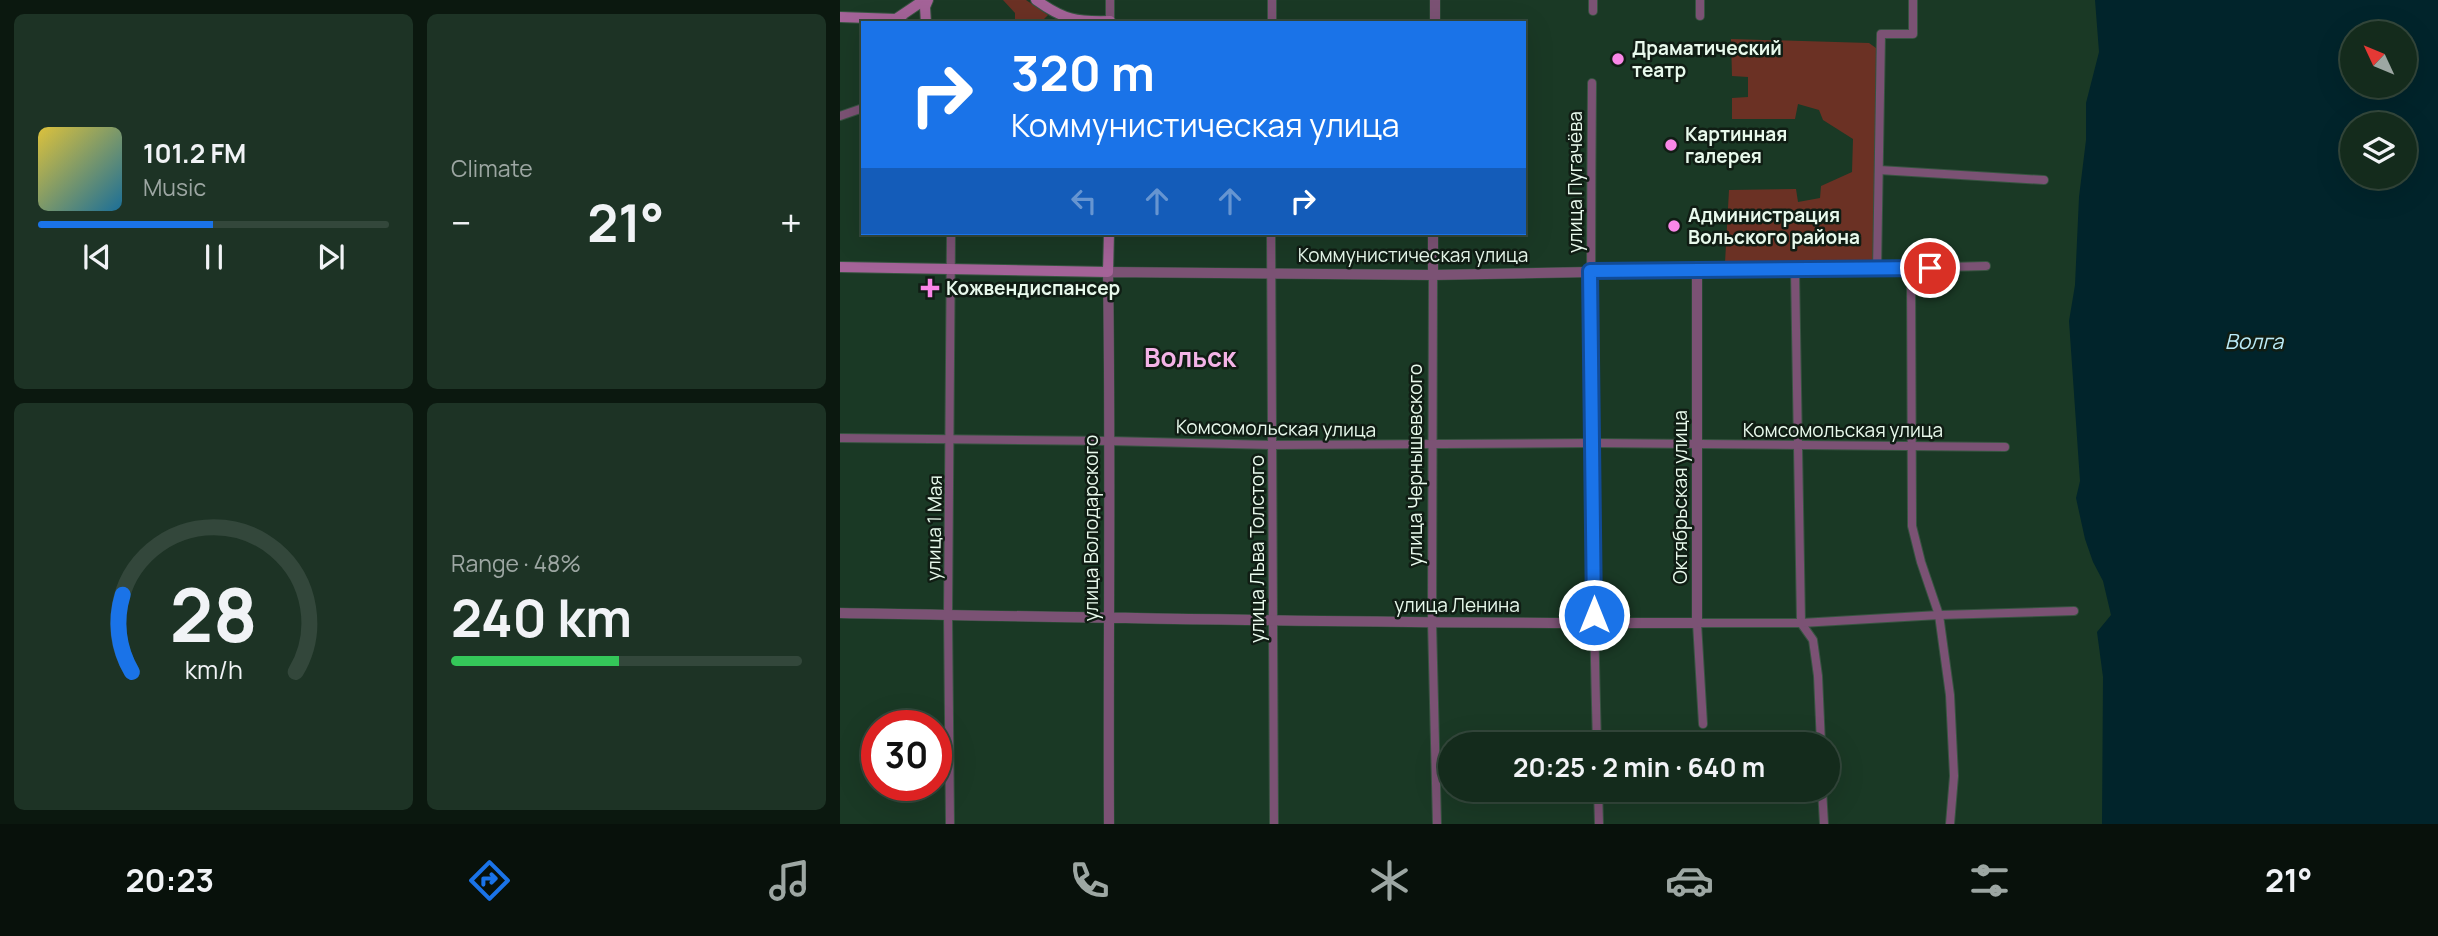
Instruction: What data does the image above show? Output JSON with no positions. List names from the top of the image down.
{
  "streets": {
    "main road": ["Коммунистическая улица", "улица Володарского"],
    "street": [
      "улица Пугачёва",
      "Комсомольская улица",
      "улица Чернышевского",
      "Октябрьская улица",
      "улица 1 Мая",
      "улица Льва Толстого",
      "улица Ленина"
    ]
  },
  "crossings": [
    ["улица Пугачёва", "Коммунистическая улица"],
    ["улица Пугачёва", "Комсомольская улица"],
    ["улица Пугачёва", "улица Ленина"],
    ["Коммунистическая улица", "улица Чернышевского"],
    ["Коммунистическая улица", "Октябрьская улица"],
    ["Коммунистическая улица", "улица 1 Мая"],
    ["Коммунистическая улица", "улица Володарского"],
    ["Коммунистическая улица", "улица Льва Толстого"],
    ["Комсомольская улица", "улица Чернышевского"],
    ["Комсомольская улица", "Октябрьская улица"],
    ["Комсомольская улица", "улица 1 Мая"],
    ["Комсомольская улица", "улица Володарского"],
    ["Комсомольская улица", "улица Льва Толстого"],
    ["улица Чернышевского", "улица Ленина"],
    ["Октябрьская улица", "улица Ленина"],
    ["улица 1 Мая", "улица Ленина"],
    ["улица Володарского", "улица Ленина"],
    ["улица Льва Толстого", "улица Ленина"]
  ],
  "districts": ["Вольск"],
  "water": ["Волга"],
  "places": {
    "other": ["Драматический театр", "Картинная галерея", "Администрация Вольского района"],
    "health": ["Кожвендиспансер"]
  },
  "north": "top left",
  "page": {
    "tile": [
      "Climate",
      ["Range · 48%", "240 km"]
    ],
    "turn": ["320 m", "Коммунистическая улица"],
    "song": ["101.2 FM", "Music"],
    "heat": ["−", "21°", "+"],
    "limit": "30",
    "trip": "20:25 · 2 min · 640 m",
    "tabs": ["20:23", "21°"],
    "gauge": ["28", "km/h"]
  }
}
